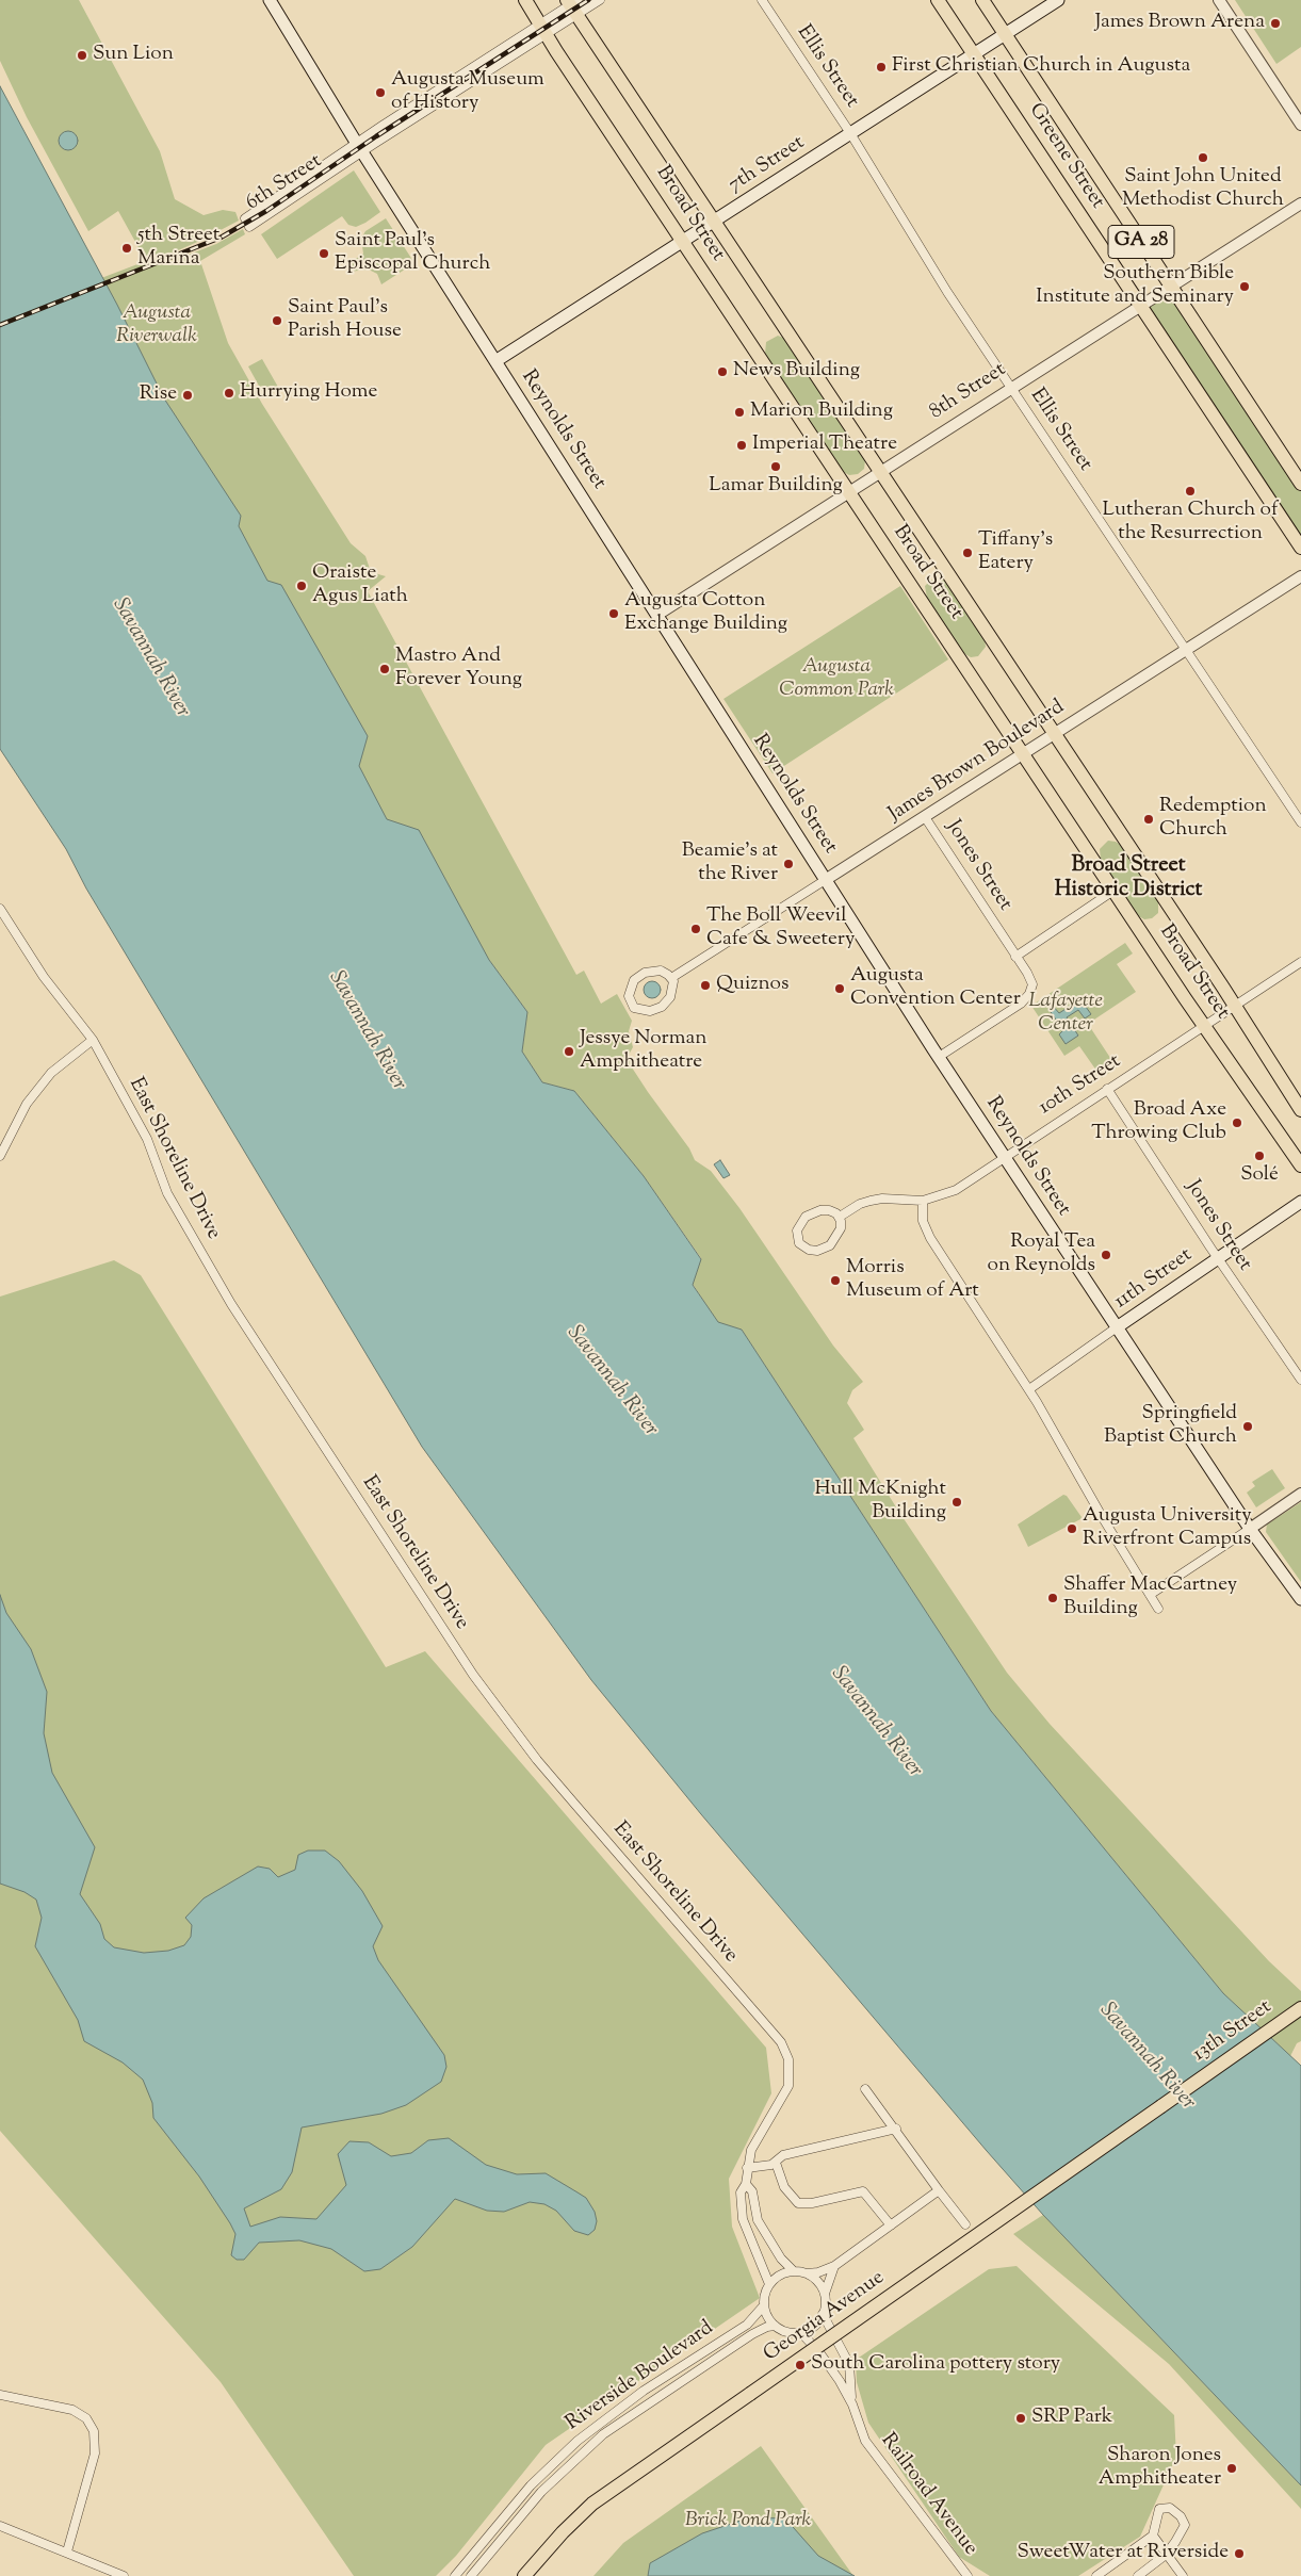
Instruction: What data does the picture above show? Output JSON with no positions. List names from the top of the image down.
{
  "streets": {
    "main road": [
      "Greene Street",
      "7th Street",
      "Broad Street",
      "GA 28",
      "Reynolds Street",
      "11th Street",
      "13th Street",
      "Georgia Avenue"
    ],
    "street": [
      "Ellis Street",
      "6th Street",
      "8th Street",
      "James Brown Boulevard",
      "Jones Street",
      "10th Street",
      "East Shoreline Drive",
      "Riverside Boulevard",
      "Railroad Avenue"
    ]
  },
  "crossings": [
    ["Ellis Street", "7th Street"],
    ["Ellis Street", "8th Street"],
    ["Ellis Street", "James Brown Boulevard"],
    ["Greene Street", "7th Street"],
    ["Greene Street", "8th Street"],
    ["7th Street", "Broad Street"],
    ["7th Street", "Reynolds Street"],
    ["6th Street", "Broad Street"],
    ["6th Street", "Reynolds Street"],
    ["Broad Street", "8th Street"],
    ["Broad Street", "James Brown Boulevard"],
    ["Broad Street", "10th Street"],
    ["8th Street", "Reynolds Street"],
    ["Reynolds Street", "James Brown Boulevard"],
    ["Reynolds Street", "Jones Street"],
    ["Reynolds Street", "10th Street"],
    ["Reynolds Street", "11th Street"],
    ["James Brown Boulevard", "Jones Street"],
    ["Jones Street", "10th Street"],
    ["Jones Street", "11th Street"],
    ["13th Street", "Georgia Avenue"],
    ["Riverside Boulevard", "Railroad Avenue"]
  ],
  "districts": ["Broad Street Historic District"],
  "water": ["Savannah River"],
  "parks": [
    "Augusta Riverwalk",
    "Augusta Common Park",
    "Lafayette Center",
    "Brick Pond Park"
  ],
  "places": [
    "James Brown Arena",
    "Sun Lion",
    "First Christian Church in Augusta",
    "Augusta Museum of History",
    "Saint John United Methodist Church",
    "5th Street Marina",
    "Saint Paul's Episcopal Church",
    "Southern Bible Institute and Seminary",
    "Saint Paul’s Parish House",
    "News Building",
    "Hurrying Home",
    "Rise",
    "Marion Building",
    "Imperial Theatre",
    "Lamar Building",
    "Lutheran Church of the Resurrection",
    "Tiffany's Eatery",
    "Oraiste Agus Liath",
    "Augusta Cotton Exchange Building",
    "Mastro And Forever Young",
    "Redemption Church",
    "Beamie's at the River",
    "The Boll Weevil Cafe & Sweetery",
    "Quiznos",
    "Augusta Convention Center",
    "Jessye Norman Amphitheatre",
    "Broad Axe Throwing Club",
    "Solé",
    "Royal Tea on Reynolds",
    "Morris Museum of Art",
    "Springfield Baptist Church",
    "Hull McKnight Building",
    "Augusta University Riverfront Campus",
    "Shaffer MacCartney Building",
    "South Carolina pottery story",
    "SRP Park",
    "Sharon Jones Amphitheater",
    "SweetWater at Riverside"
  ]
}
